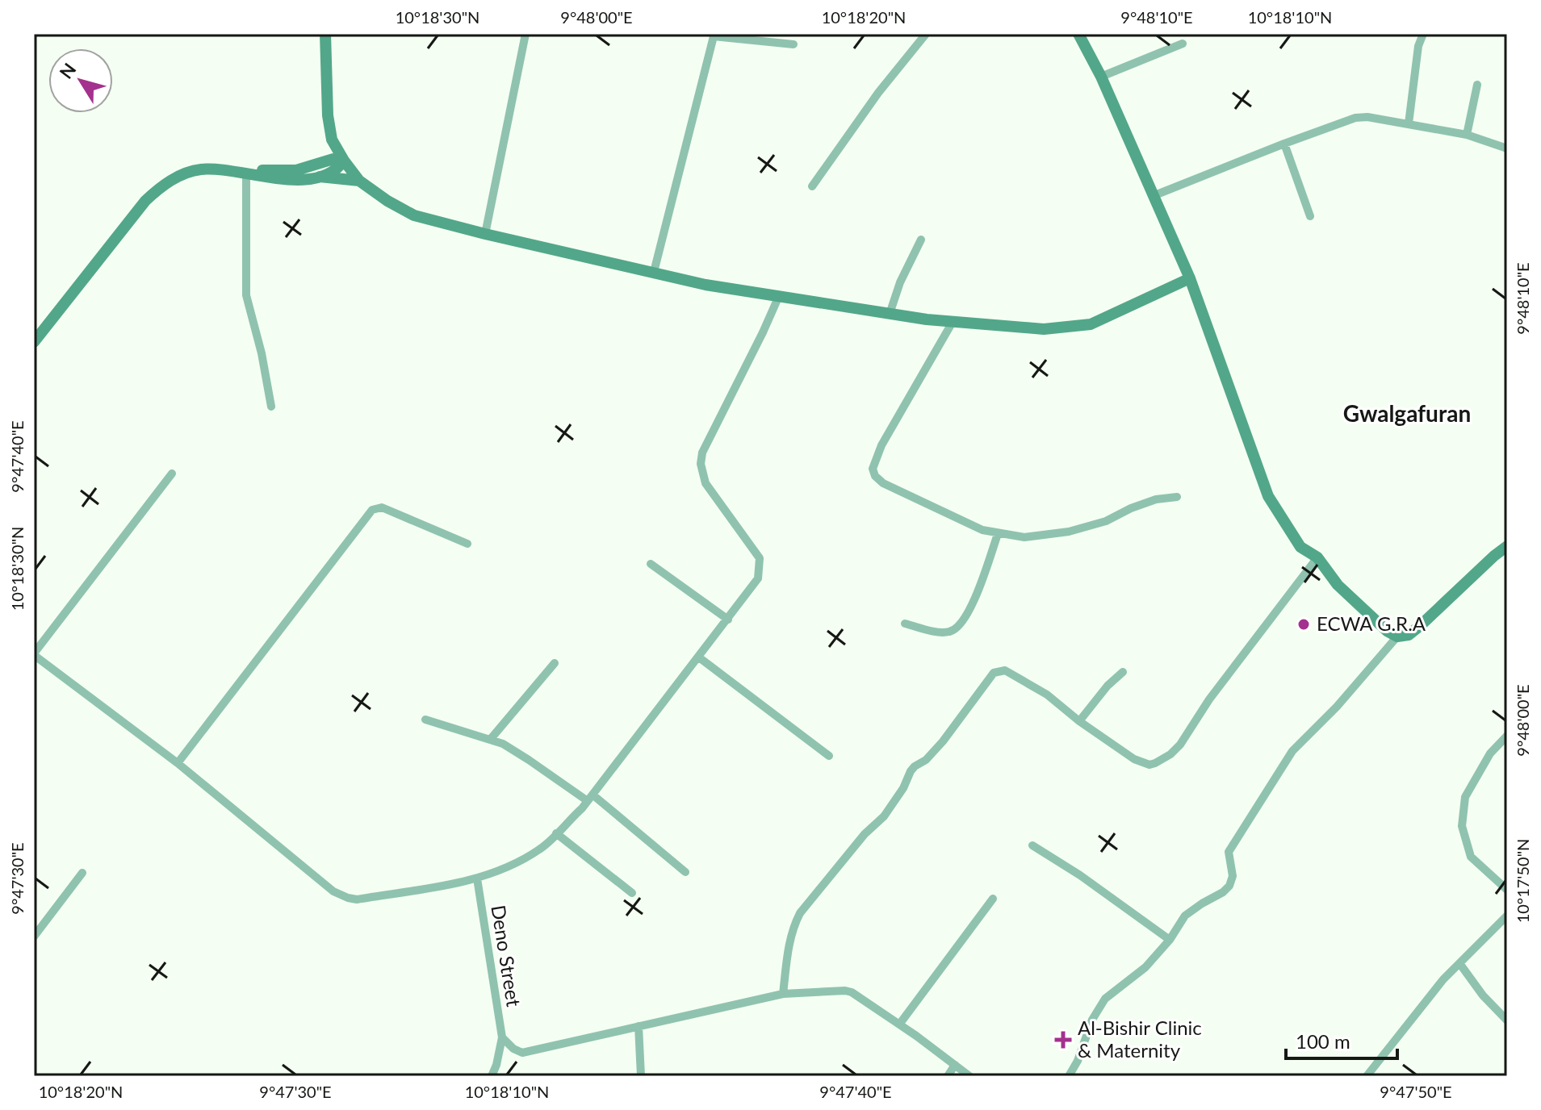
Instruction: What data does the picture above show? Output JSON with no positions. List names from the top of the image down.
{
  "streets": {
    "street": ["Deno Street"]
  },
  "districts": ["Gwalgafuran"],
  "places": {
    "other": ["ECWA G.R.A"],
    "health": ["Al-Bishir Clinic & Maternity"]
  },
  "scale_bar": "100 m",
  "north": "top left",
  "coordinates": [
    "10°18'30\"N",
    "9°48'00\"E",
    "10°18'20\"N",
    "9°48'10\"E",
    "10°18'10\"N",
    "9°47'40\"E",
    "9°47'30\"E",
    "10°17'50\"N",
    "9°47'50\"E"
  ]
}
